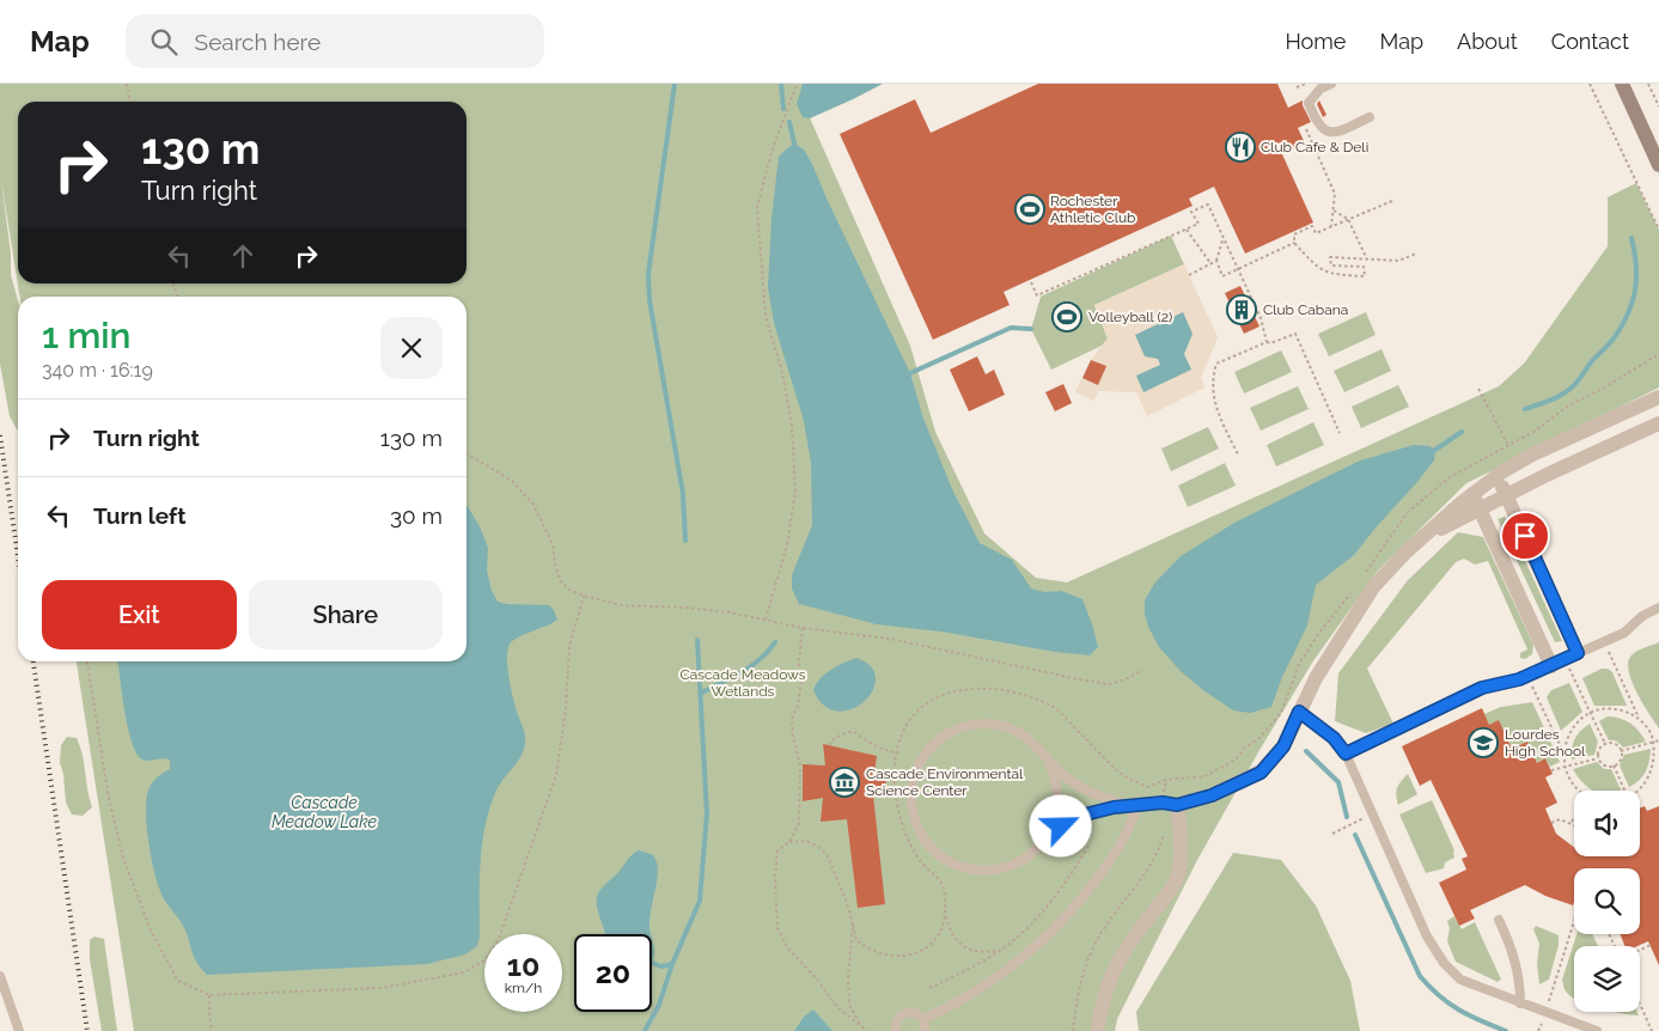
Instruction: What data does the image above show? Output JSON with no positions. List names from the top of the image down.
{
  "water": ["Cascade Meadow Lake"],
  "parks": ["Cascade Meadows Wetlands"],
  "places": {
    "restaurant": ["Club Cafe & Deli"],
    "sports": ["Rochester Athletic Club", "Volleyball (2)"],
    "building": ["Club Cabana"],
    "school or university": ["Lourdes High School"],
    "museum": ["Cascade Environmental Science Center"]
  },
  "page": {
    "header": "Map",
    "search": "Search here",
    "nav": [
      "Home",
      "Map",
      "About",
      "Contact"
    ],
    "turn": ["130 m", "Turn right"],
    "heading": ["1 min", "340 m · 16:19"],
    "list": [
      {
        "name": "Turn right",
        "value": "130 m"
      },
      {
        "name": "Turn left",
        "value": "30 m"
      }
    ],
    "buttons": ["Exit", "Share"],
    "speed": "10 km/h",
    "limit": "20"
  }
}
